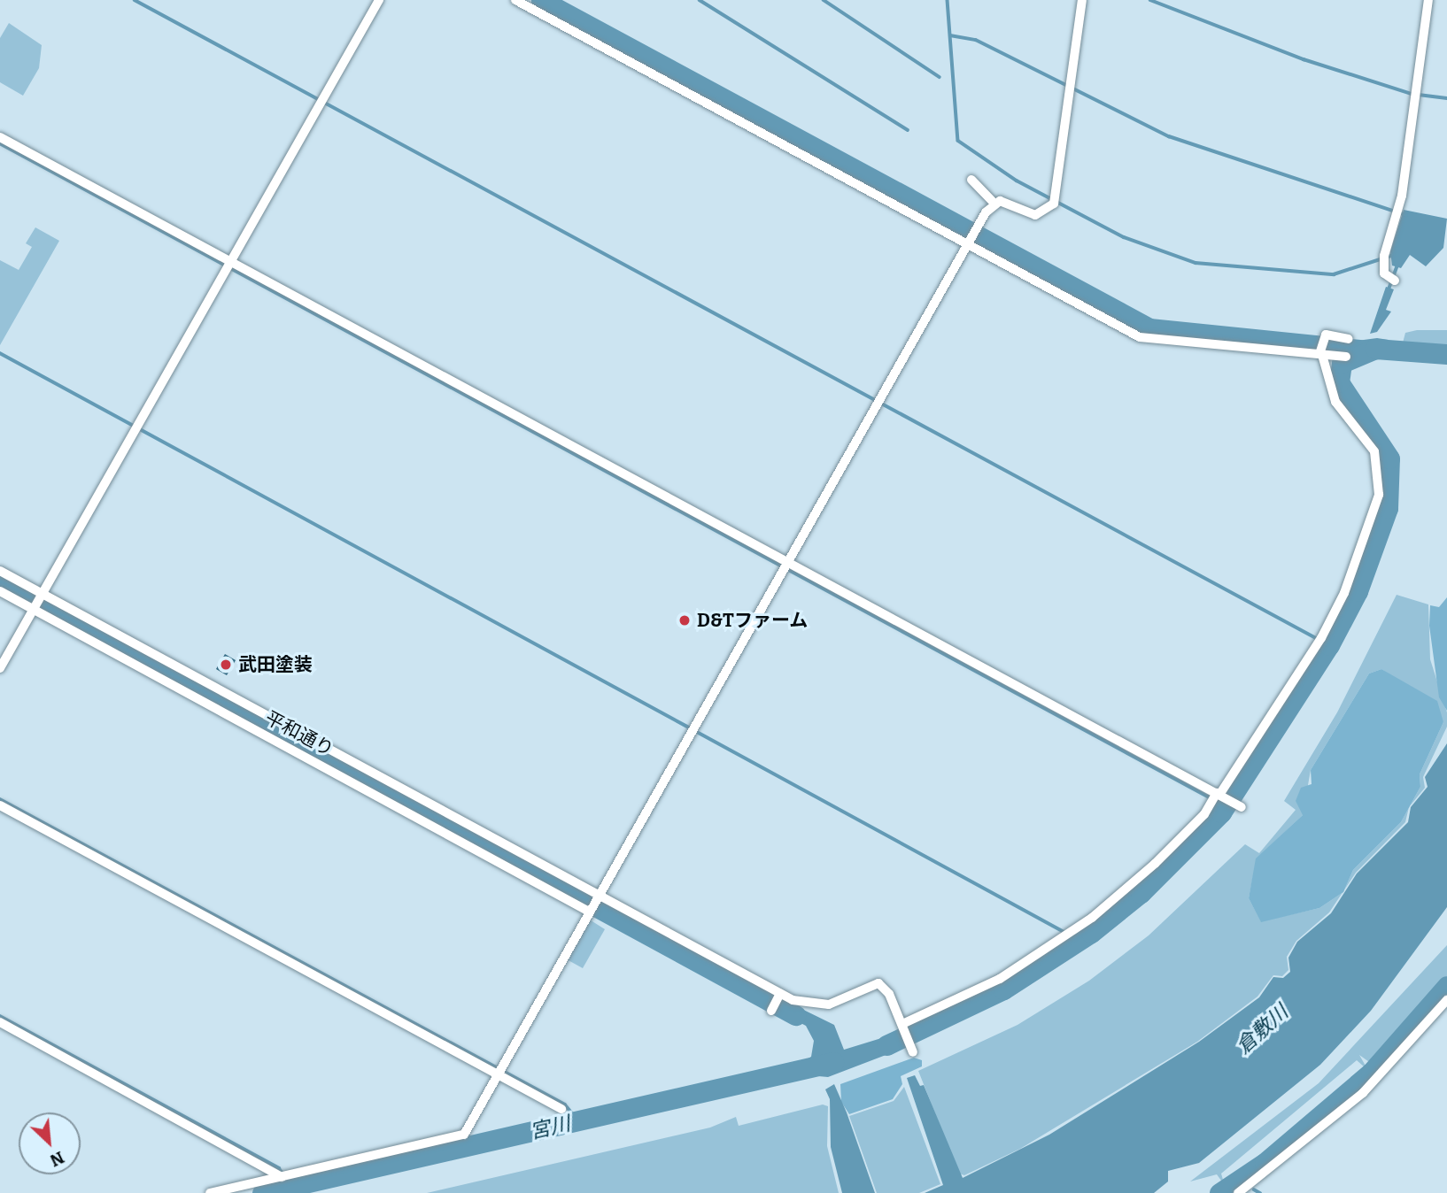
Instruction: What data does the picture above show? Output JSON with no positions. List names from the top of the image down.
{
  "streets": {
    "street": ["平和通り"]
  },
  "water": ["倉敷川", "宮川"],
  "places": ["D&Tファーム", "武田塗装"],
  "north": "bottom right"
}
